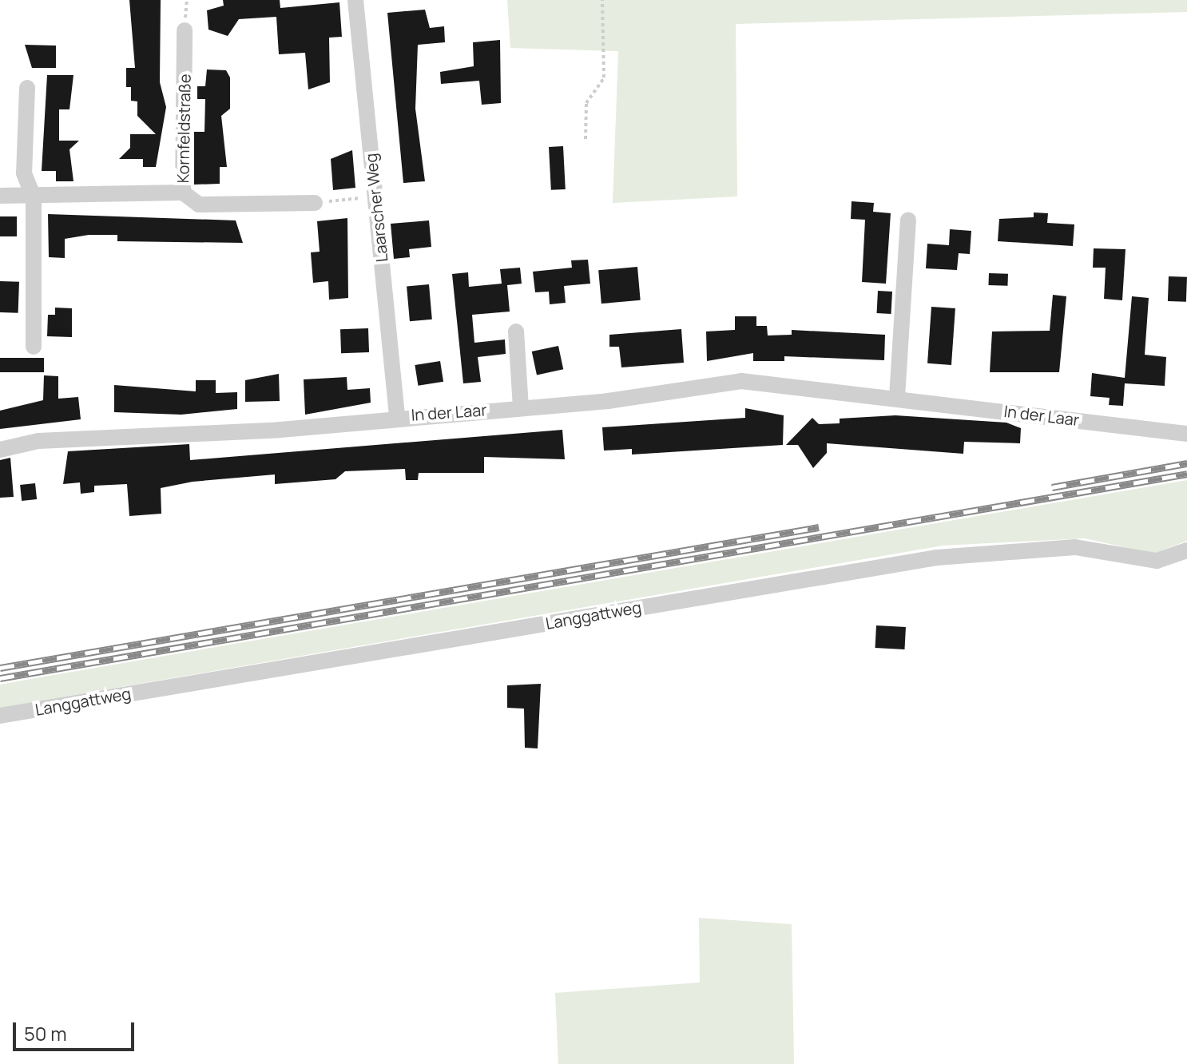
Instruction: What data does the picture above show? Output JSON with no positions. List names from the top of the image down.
{
  "streets": {
    "street": [
      "Kornfeldstraße",
      "Laarscher Weg",
      "In der Laar",
      "Langgattweg"
    ]
  },
  "crossings": [
    ["Laarscher Weg", "In der Laar"]
  ],
  "scale_bar": "50 m"
}
